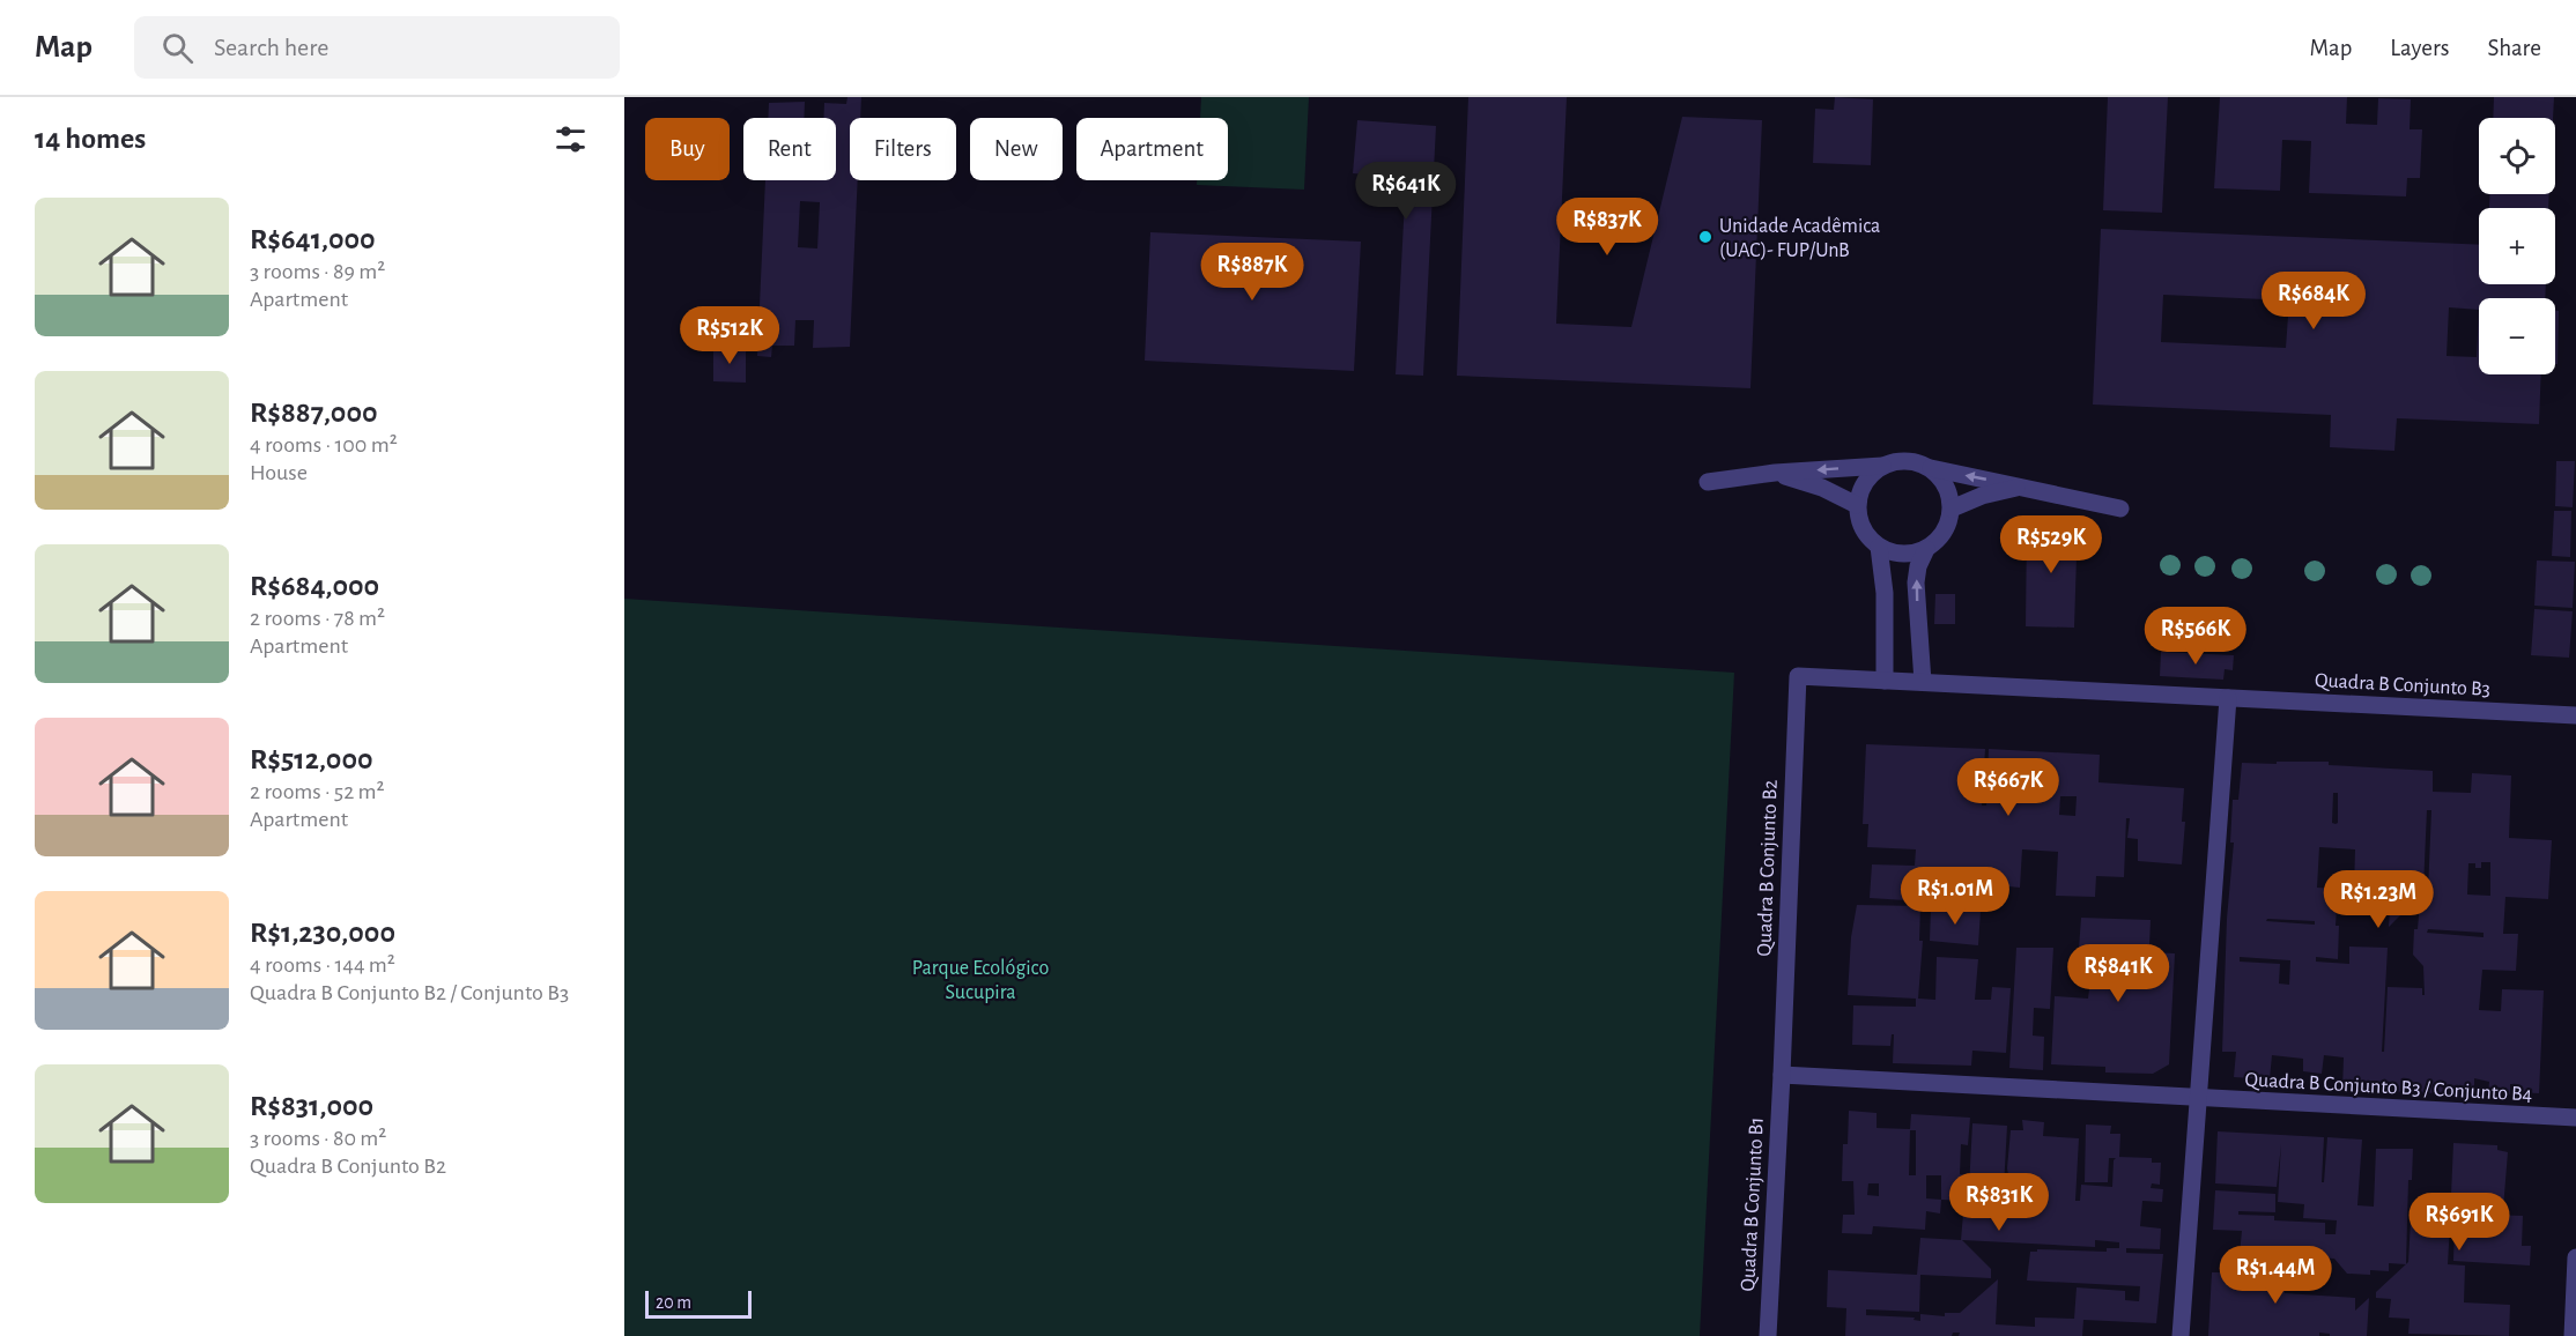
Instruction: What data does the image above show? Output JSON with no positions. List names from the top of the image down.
{
  "streets": {
    "street": [
      "Quadra B Conjunto B3",
      "Quadra B Conjunto B2",
      "Quadra B Conjunto B3 / Conjunto B4",
      "Quadra B Conjunto B1"
    ]
  },
  "crossings": [
    ["Quadra B Conjunto B3", "Quadra B Conjunto B2"],
    ["Quadra B Conjunto B2", "Quadra B Conjunto B1"]
  ],
  "parks": ["Parque Ecológico Sucupira"],
  "places": ["Unidade Acadêmica (UAC)- FUP/UnB"],
  "scale_bar": "20 m",
  "page": {
    "header": "Map",
    "search": "Search here",
    "nav": ["Map", "Layers", "Share"],
    "heading": "14 homes",
    "map_buttons": ["+", "−"],
    "chip": [
      "Buy",
      "Rent",
      "Filters",
      "New",
      "Apartment"
    ],
    "price": [
      "R$641K",
      "R$837K",
      "R$887K",
      "R$684K",
      "R$512K",
      "R$529K",
      "R$566K",
      "R$667K",
      "R$1.01M",
      "R$1.23M",
      "R$841K",
      "R$831K",
      "R$691K",
      "R$1.44M"
    ],
    "list": [
      {
        "name": "R$641,000",
        "note": "3 rooms · 89 m² · Apartment"
      },
      {
        "name": "R$887,000",
        "note": "4 rooms · 100 m² · House"
      },
      {
        "name": "R$684,000",
        "note": "2 rooms · 78 m² · Apartment"
      },
      {
        "name": "R$512,000",
        "note": "2 rooms · 52 m² · Apartment"
      },
      {
        "name": "R$1,230,000",
        "note": "4 rooms · 144 m² · Quadra B Conjunto B2 / Conjunto B3"
      },
      {
        "name": "R$831,000",
        "note": "3 rooms · 80 m² · Quadra B Conjunto B2"
      }
    ],
    "scale": "20 m"
  }
}
